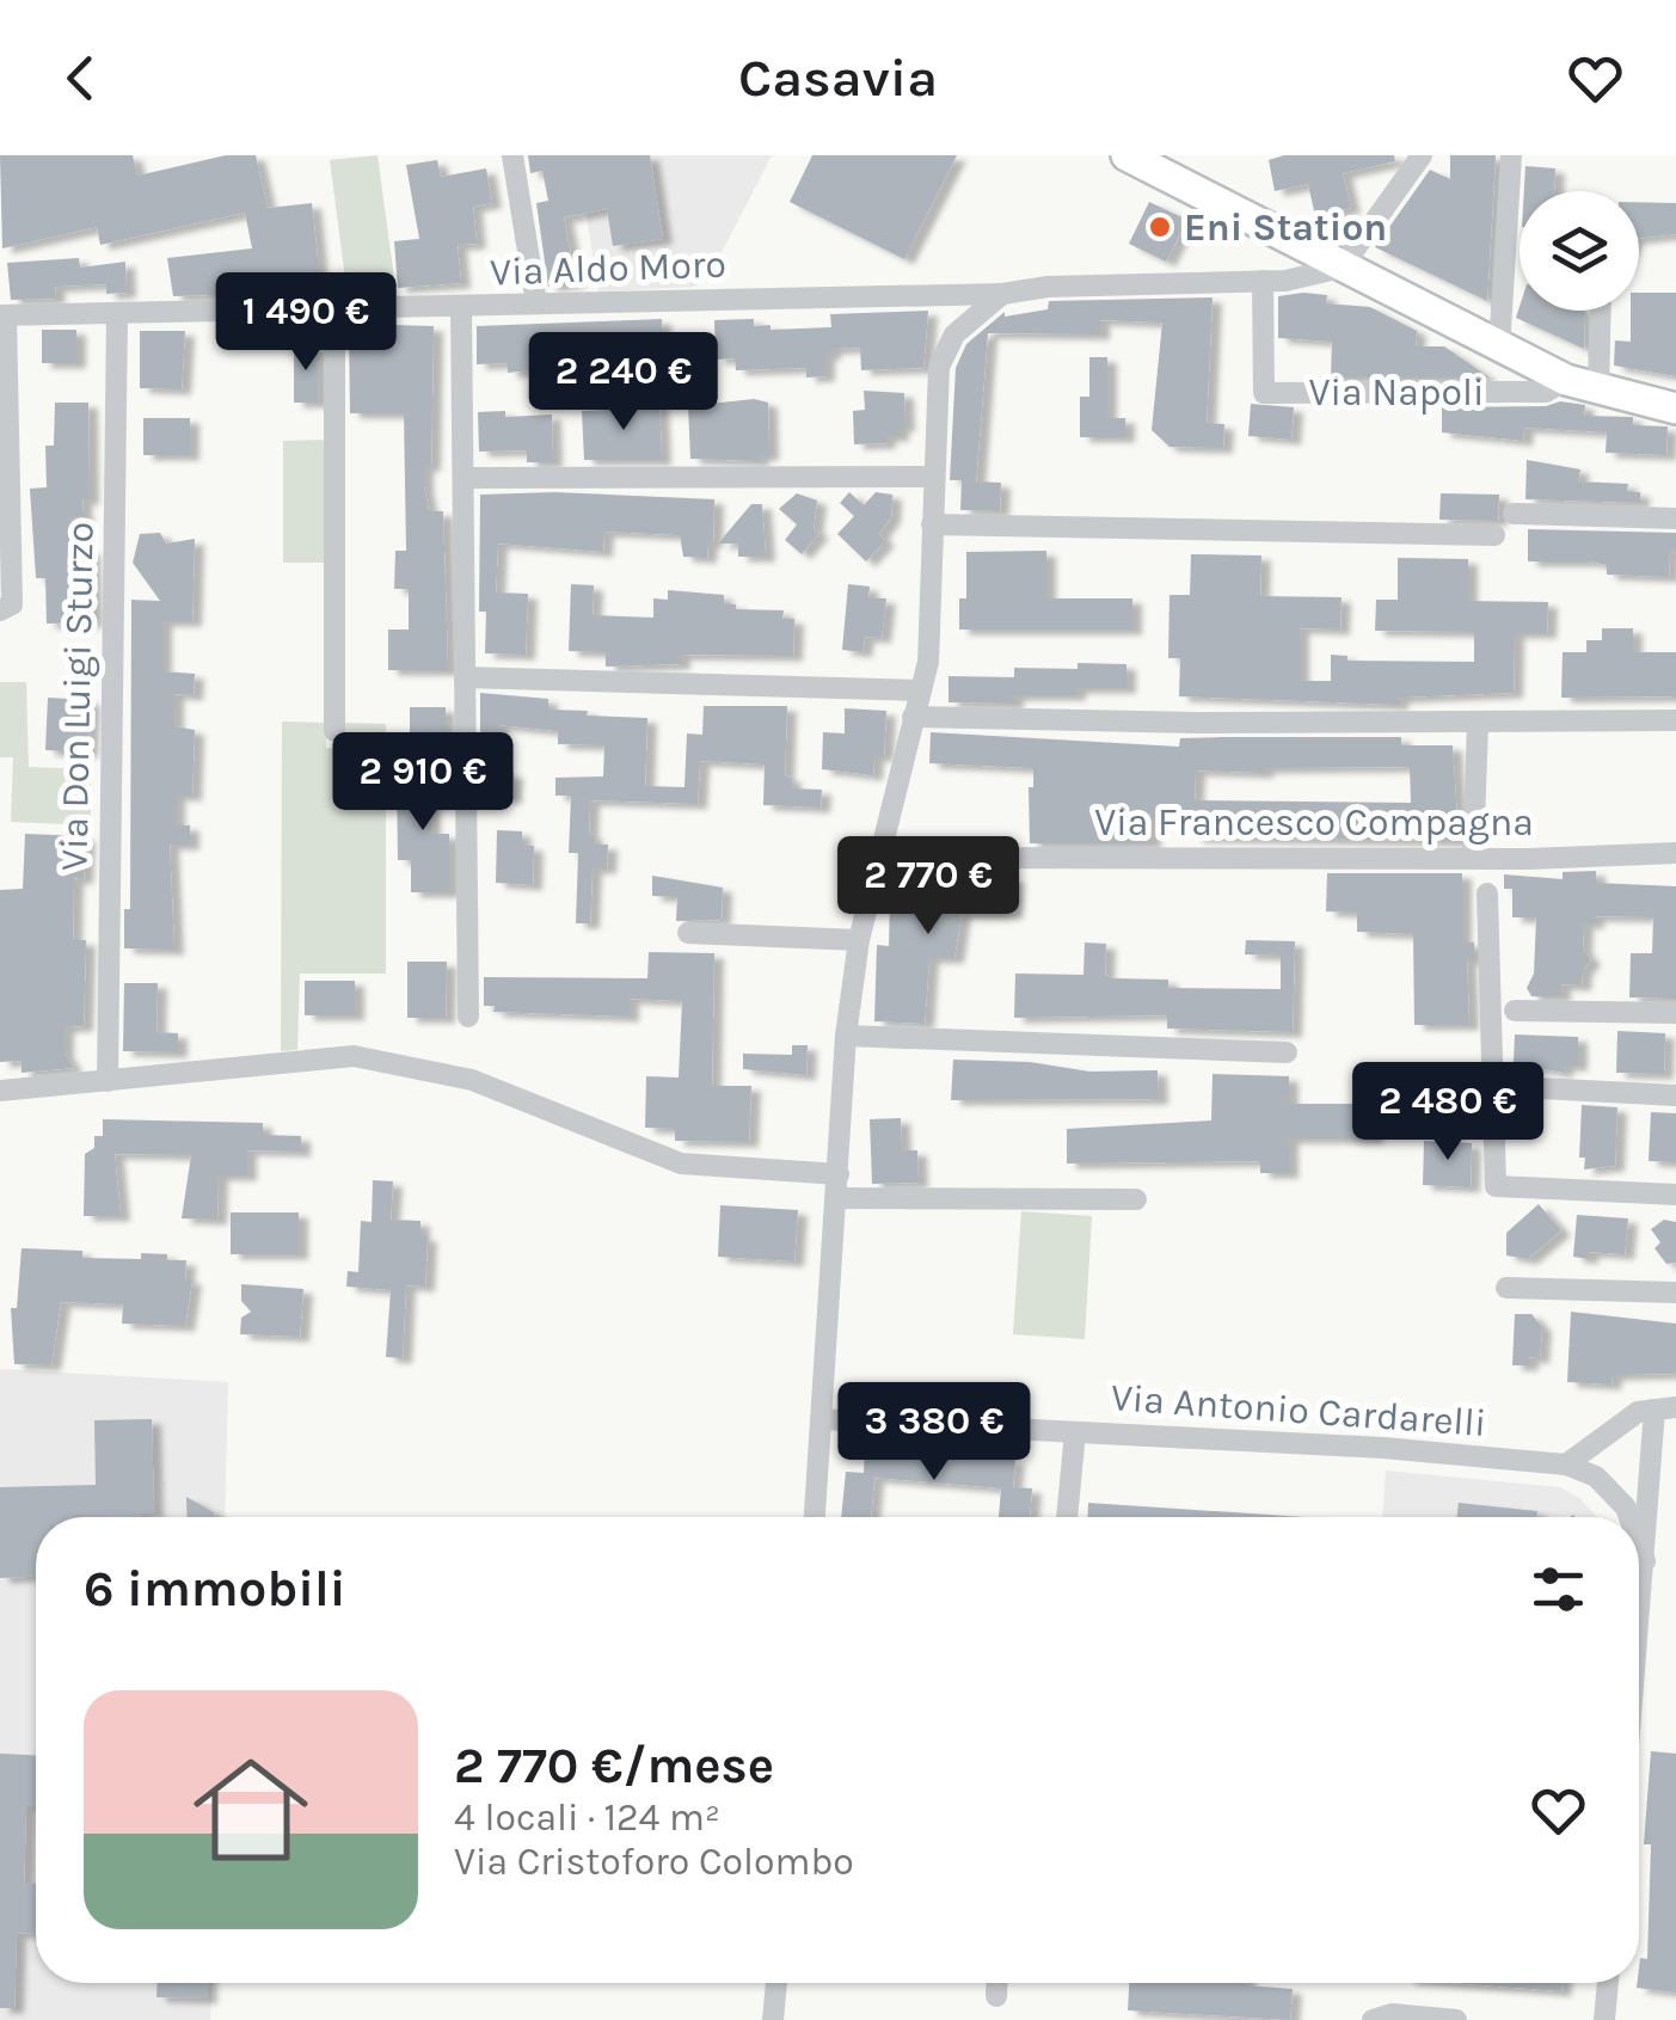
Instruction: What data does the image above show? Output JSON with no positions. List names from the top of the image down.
{
  "streets": {
    "main road": ["Via Napoli"],
    "street": [
      "Via Aldo Moro",
      "Via Don Luigi Sturzo",
      "Via Francesco Compagna",
      "Via Antonio Cardarelli"
    ]
  },
  "crossings": [
    ["Via Aldo Moro", "Via Napoli"],
    ["Via Aldo Moro", "Via Don Luigi Sturzo"]
  ],
  "places": ["Eni Station"],
  "page": {
    "header": "Casavia",
    "price": [
      "1 490 €",
      "2 240 €",
      "2 910 €",
      "2 770 €",
      "2 480 €",
      "3 380 €"
    ],
    "heading": "6 immobili",
    "list": [
      {
        "name": "2 770 €/mese",
        "note": "4 locali · 124 m² · Via Cristoforo Colombo"
      }
    ]
  }
}
